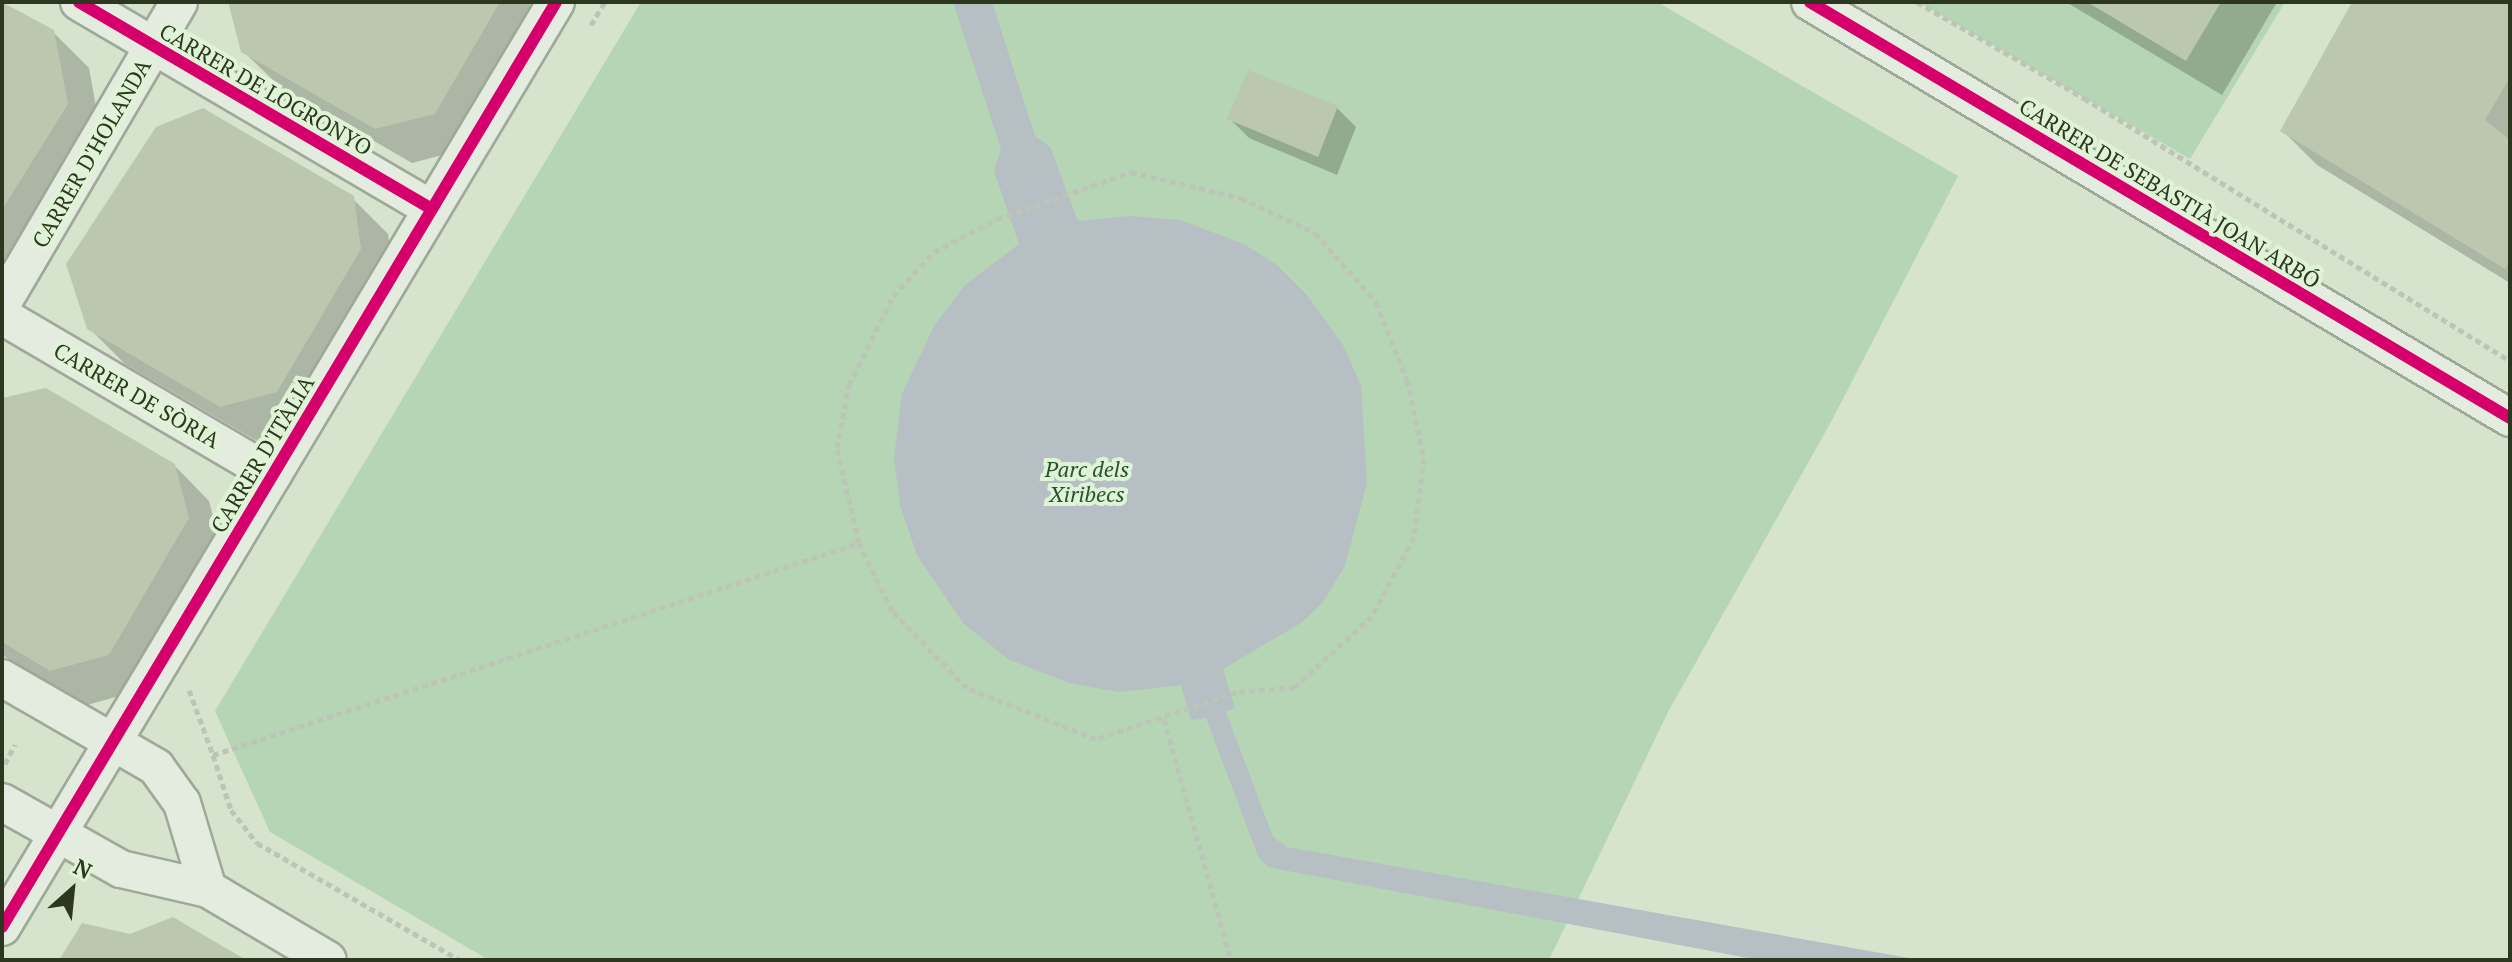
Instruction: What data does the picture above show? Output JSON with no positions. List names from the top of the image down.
{
  "streets": {
    "street": [
      "CARRER DE LOGRONYO",
      "CARRER D'HOLANDA",
      "CARRER DE SEBASTIÀ JOAN ARBÓ",
      "CARRER DE SÒRIA",
      "CARRER D'ITÀLIA"
    ]
  },
  "crossings": [
    ["CARRER DE LOGRONYO", "CARRER D'HOLANDA"],
    ["CARRER DE LOGRONYO", "CARRER D'ITÀLIA"],
    ["CARRER DE SÒRIA", "CARRER D'ITÀLIA"]
  ],
  "parks": ["Parc dels Xiribecs"],
  "north": "top right"
}
